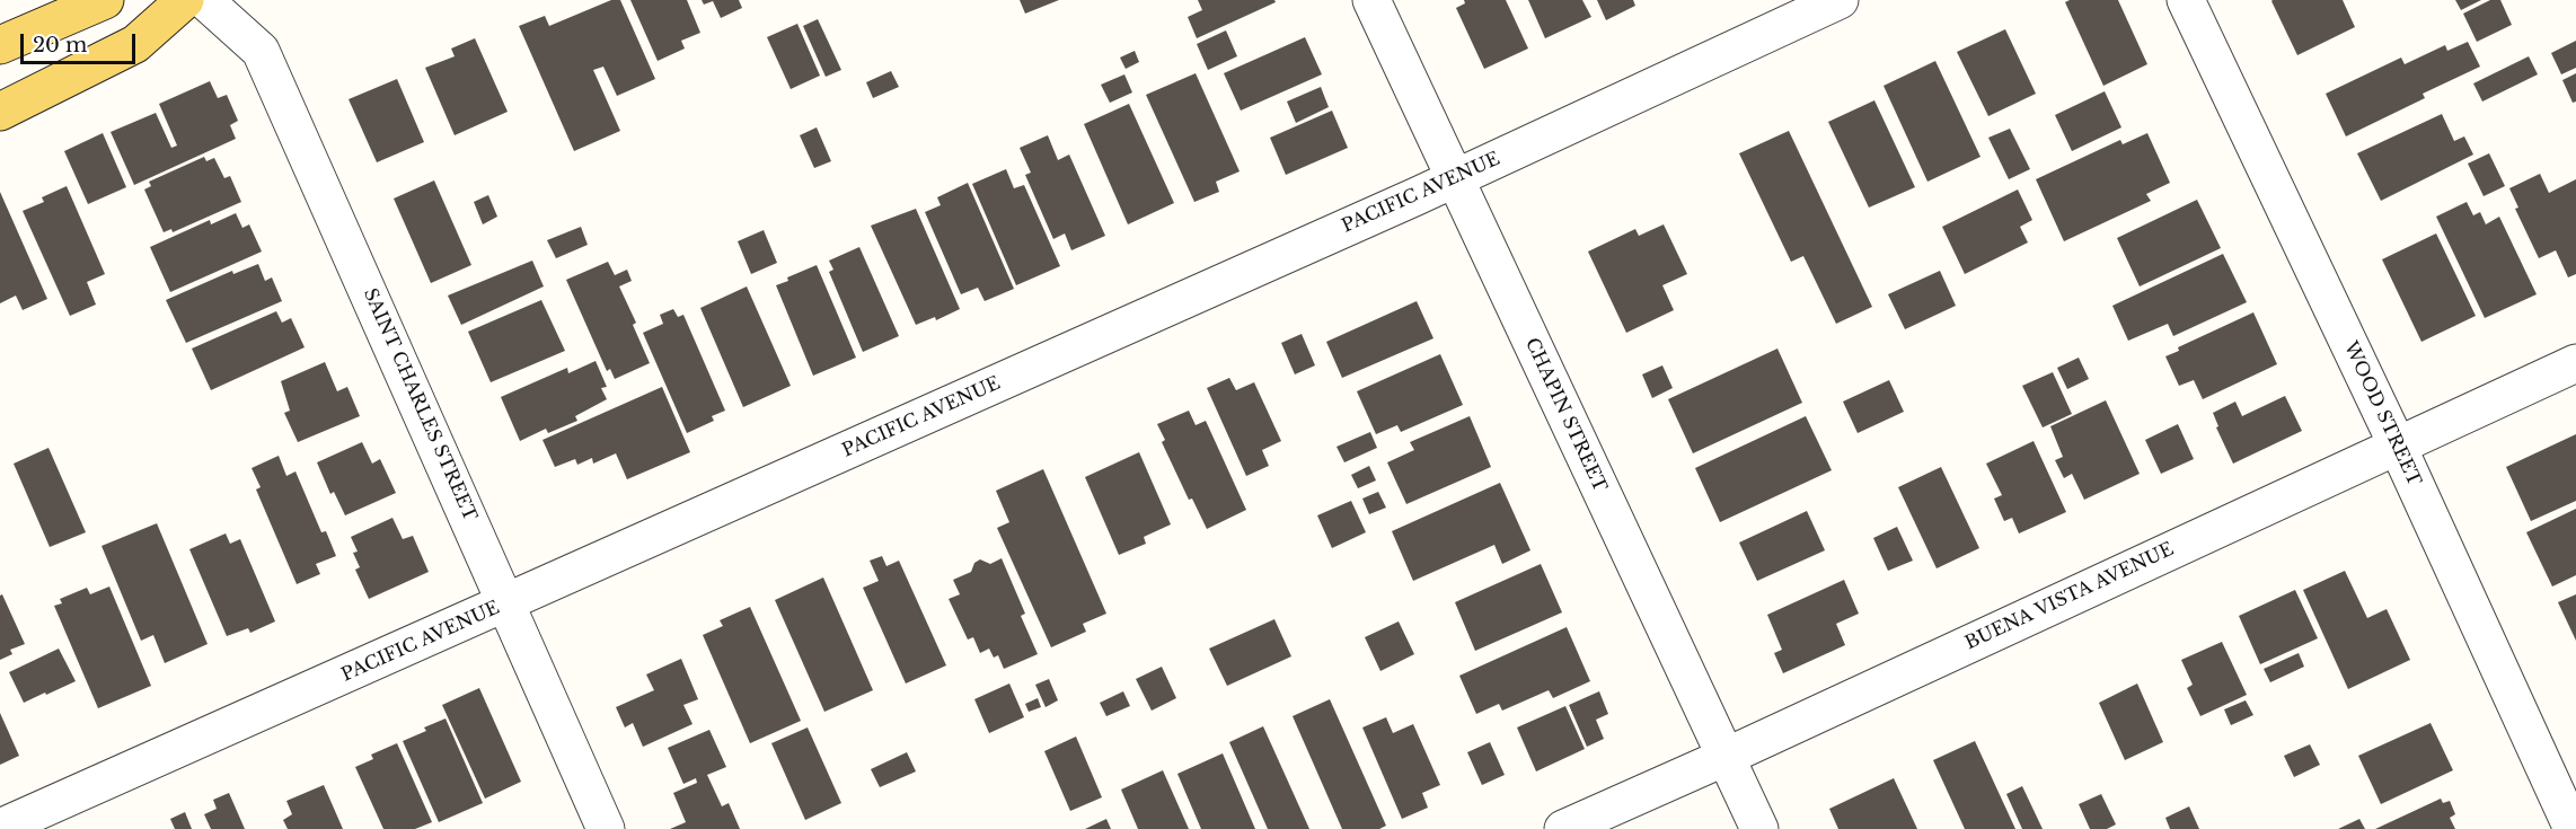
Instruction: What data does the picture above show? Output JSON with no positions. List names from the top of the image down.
{
  "streets": {
    "street": [
      "PACIFIC AVENUE",
      "SAINT CHARLES STREET",
      "WOOD STREET",
      "CHAPIN STREET",
      "BUENA VISTA AVENUE"
    ]
  },
  "crossings": [
    ["PACIFIC AVENUE", "SAINT CHARLES STREET"],
    ["PACIFIC AVENUE", "CHAPIN STREET"],
    ["WOOD STREET", "BUENA VISTA AVENUE"],
    ["CHAPIN STREET", "BUENA VISTA AVENUE"]
  ],
  "scale_bar": "20 m"
}
